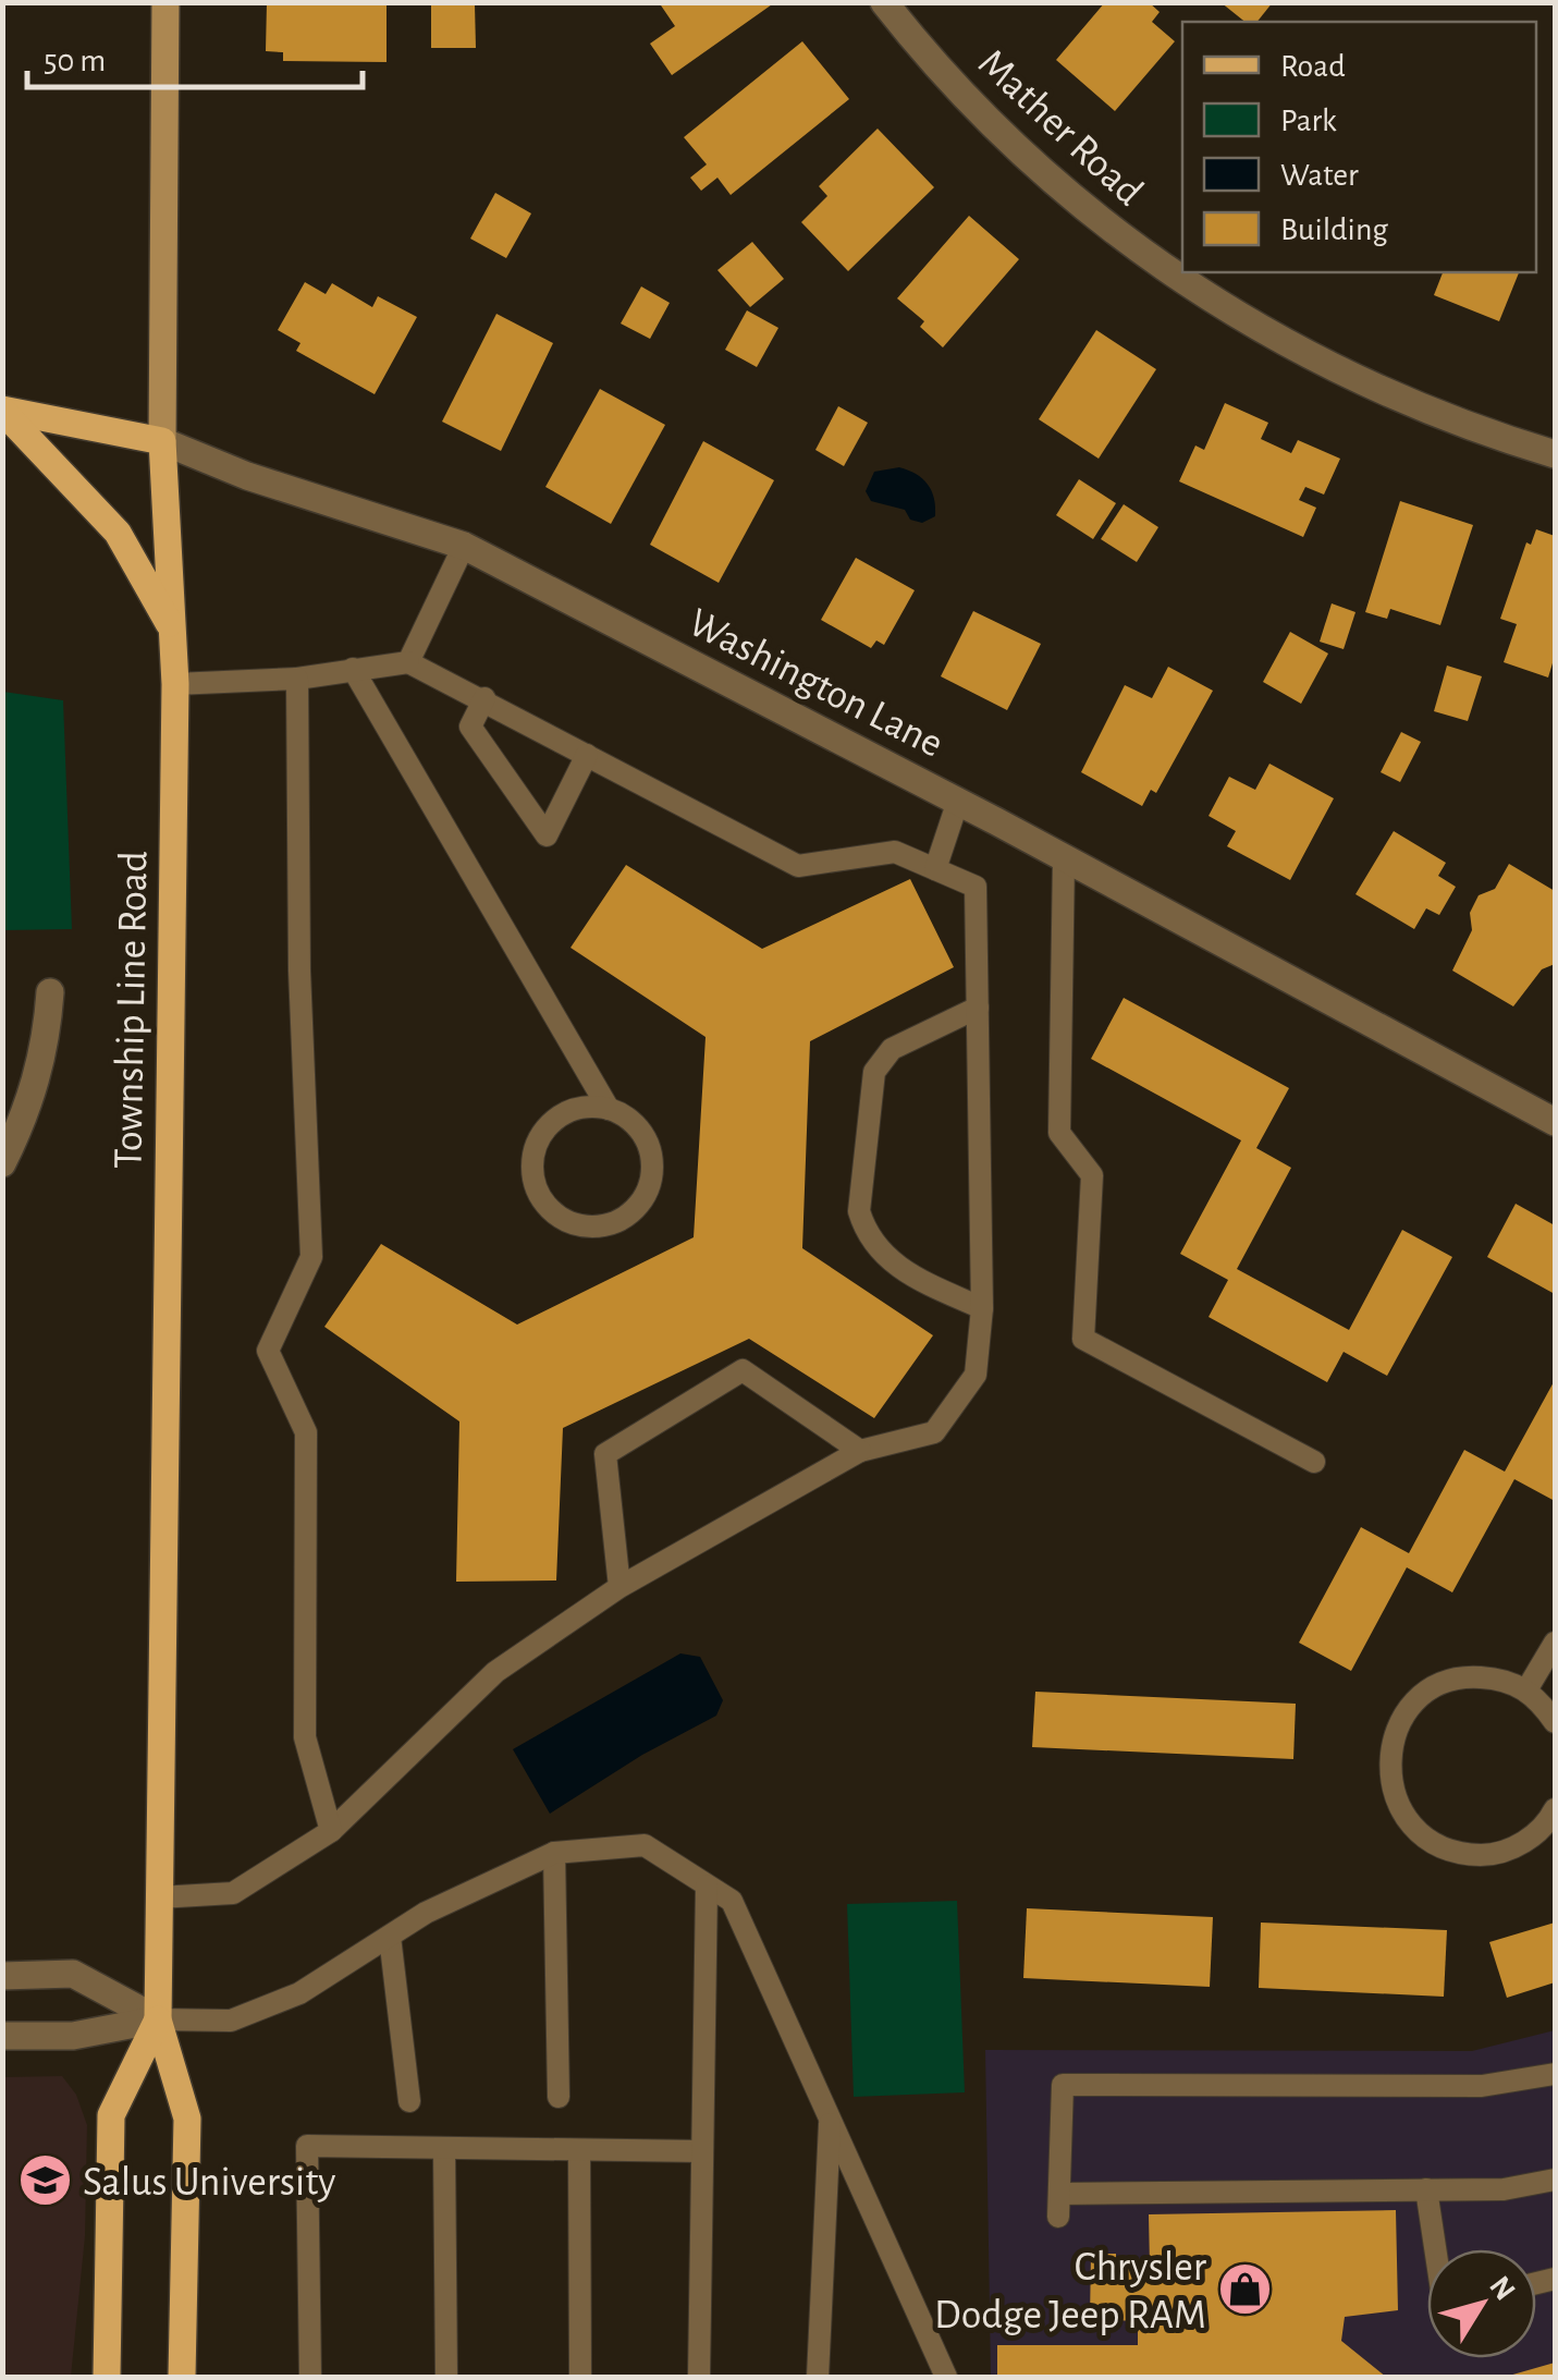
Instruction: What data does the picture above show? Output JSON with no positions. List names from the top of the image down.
{
  "streets": {
    "main road": ["Washington Lane", "Township Line Road"],
    "street": ["Mather Road"]
  },
  "crossings": [
    ["Washington Lane", "Township Line Road"]
  ],
  "places": {
    "school or university": ["Salus University"],
    "shop": ["Chrysler Dodge Jeep RAM"]
  },
  "legend": [
    "Road",
    "Park",
    "Water",
    "Building"
  ],
  "scale_bar": "50 m",
  "north": "top right"
}
